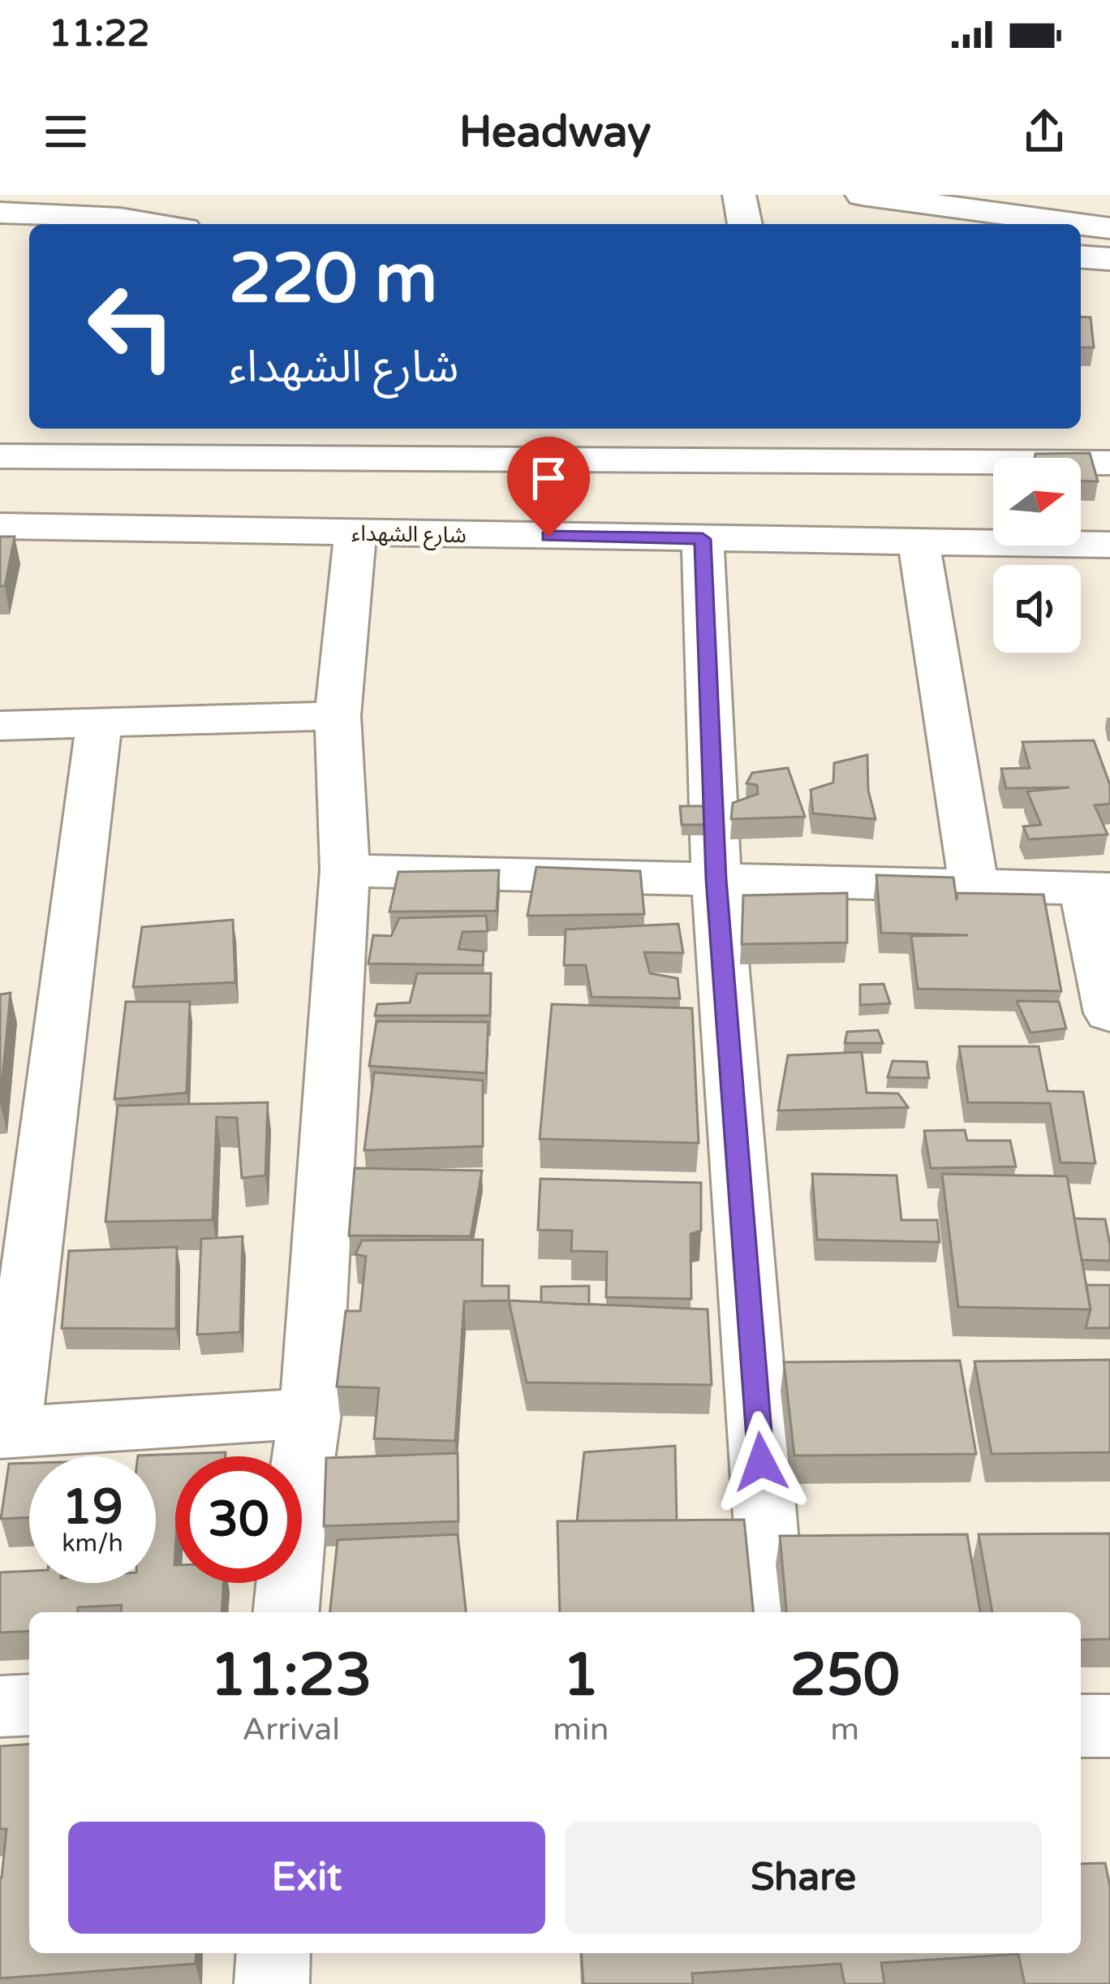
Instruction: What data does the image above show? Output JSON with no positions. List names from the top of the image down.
{
  "streets": {
    "main road": ["شارع الشهداء"]
  },
  "north": "right",
  "page": {
    "status": "11:22",
    "header": "Headway",
    "turn": ["220 m", "شارع الشهداء"],
    "speed": "19 km/h",
    "limit": "30",
    "eta": [
      "11:23",
      "Arrival",
      "1",
      "min",
      "250",
      "m"
    ],
    "buttons": ["Exit", "Share"]
  }
}
